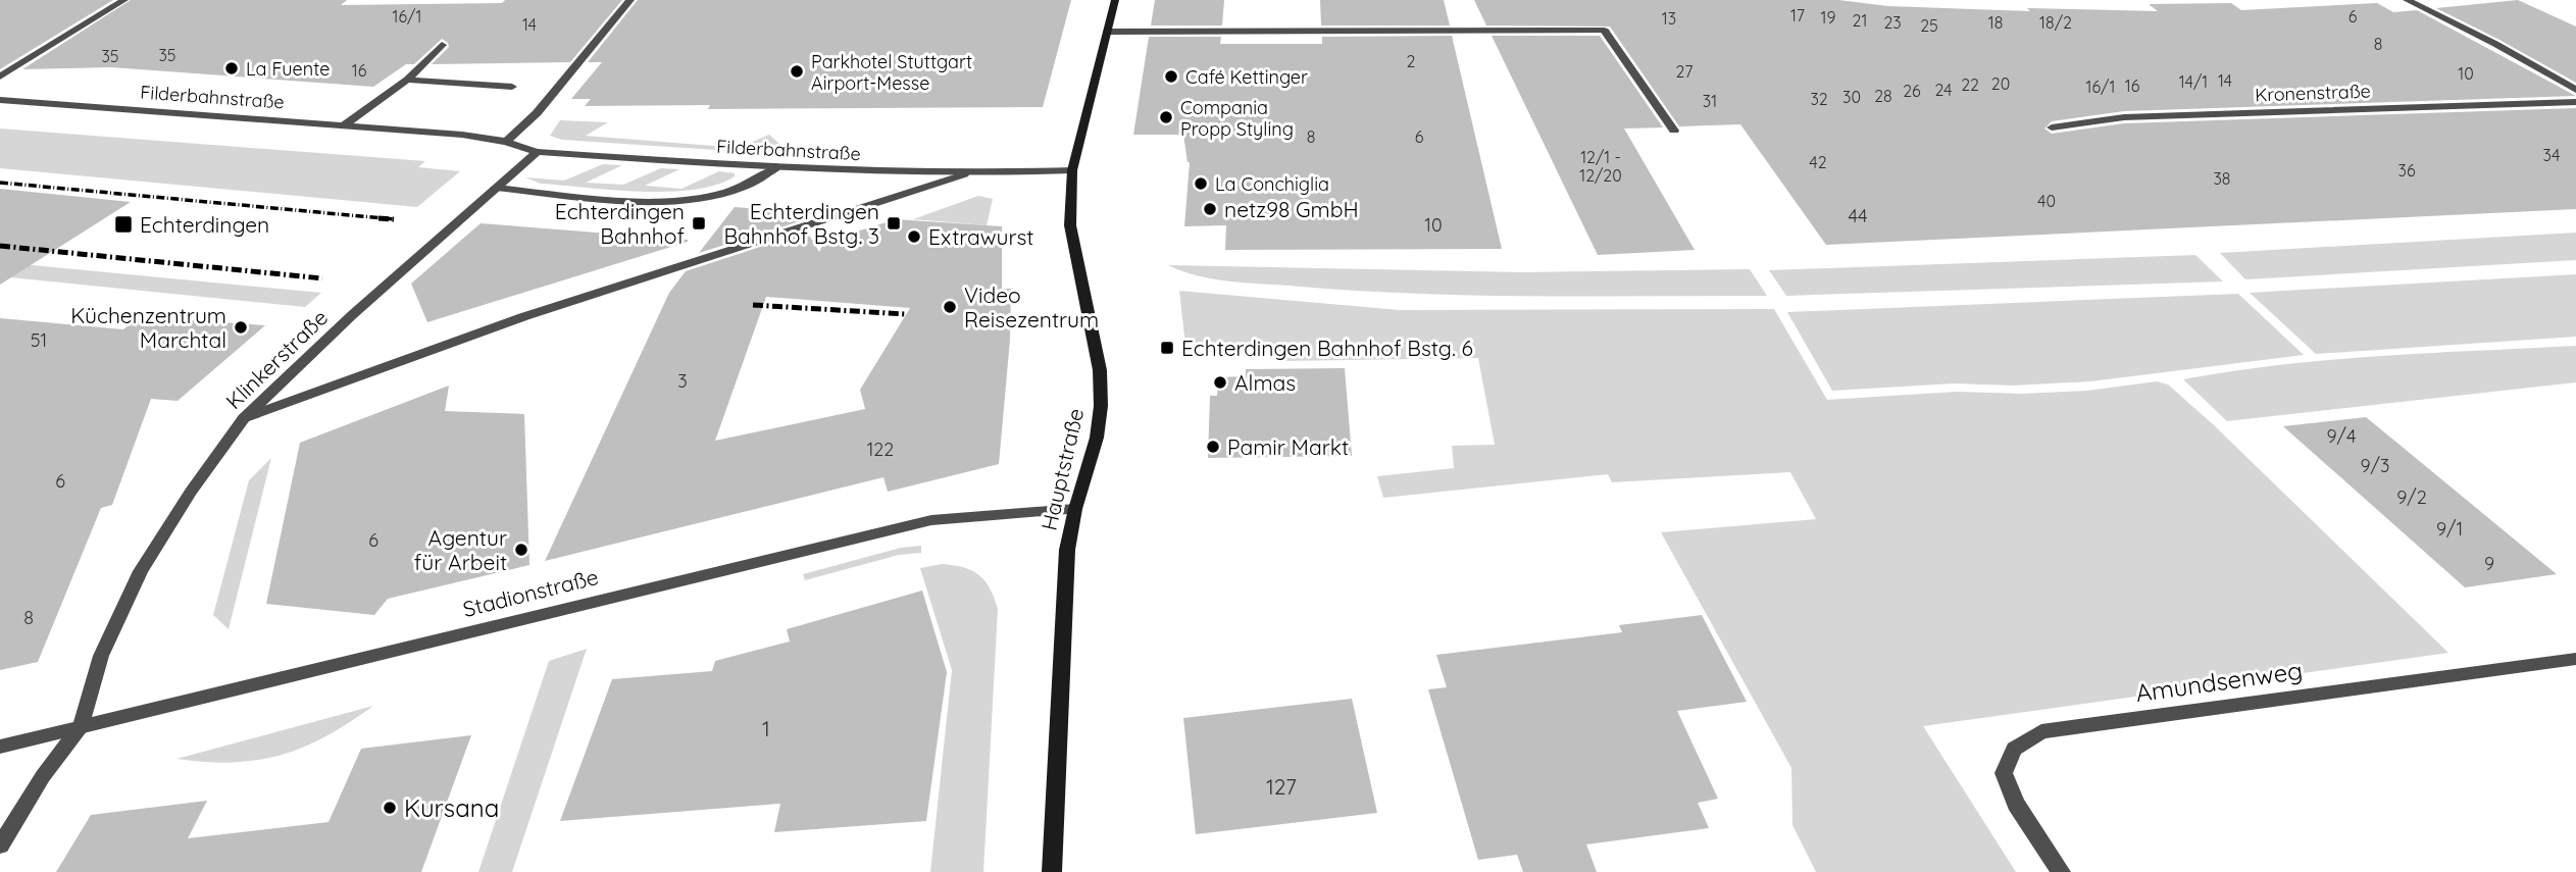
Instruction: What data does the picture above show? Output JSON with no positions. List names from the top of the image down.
{
  "streets": {
    "main road": ["Hauptstraße"],
    "street": [
      "Kronenstraße",
      "Filderbahnstraße",
      "Klinkerstraße",
      "Stadionstraße",
      "Amundsenweg"
    ]
  },
  "crossings": [
    ["Filderbahnstraße", "Klinkerstraße"],
    ["Filderbahnstraße", "Hauptstraße"],
    ["Klinkerstraße", "Stadionstraße"],
    ["Hauptstraße", "Stadionstraße"]
  ],
  "places": {
    "other": [
      "La Fuente",
      "Parkhotel Stuttgart Airport-Messe",
      "Café Kettinger",
      "Compania Propp Styling",
      "La Conchiglia",
      "netz98 GmbH",
      "Extrawurst",
      "Video Reisezentrum",
      "Küchenzentrum Marchtal",
      "Almas",
      "Pamir Markt",
      "Agentur für Arbeit",
      "Kursana"
    ],
    "transit": [
      "Echterdingen Bahnhof",
      "Echterdingen Bahnhof Bstg. 3",
      "Echterdingen",
      "Echterdingen Bahnhof Bstg. 6"
    ]
  },
  "house_numbers": [
    "17",
    "16/1",
    "6",
    "19",
    "13",
    "21",
    "23",
    "18",
    "18/2",
    "14",
    "25",
    "8",
    "35",
    "35",
    "2",
    "16",
    "27",
    "10",
    "14",
    "14/1",
    "20",
    "22",
    "16",
    "16/1",
    "24",
    "26",
    "28",
    "30",
    "32",
    "31",
    "8",
    "6",
    "34",
    "12/1 - 12/20",
    "42",
    "36",
    "38",
    "40",
    "44",
    "10",
    "51",
    "3",
    "9/4",
    "122",
    "9/3",
    "6",
    "9/2",
    "9/1",
    "6",
    "9",
    "8",
    "1",
    "127"
  ]
}
